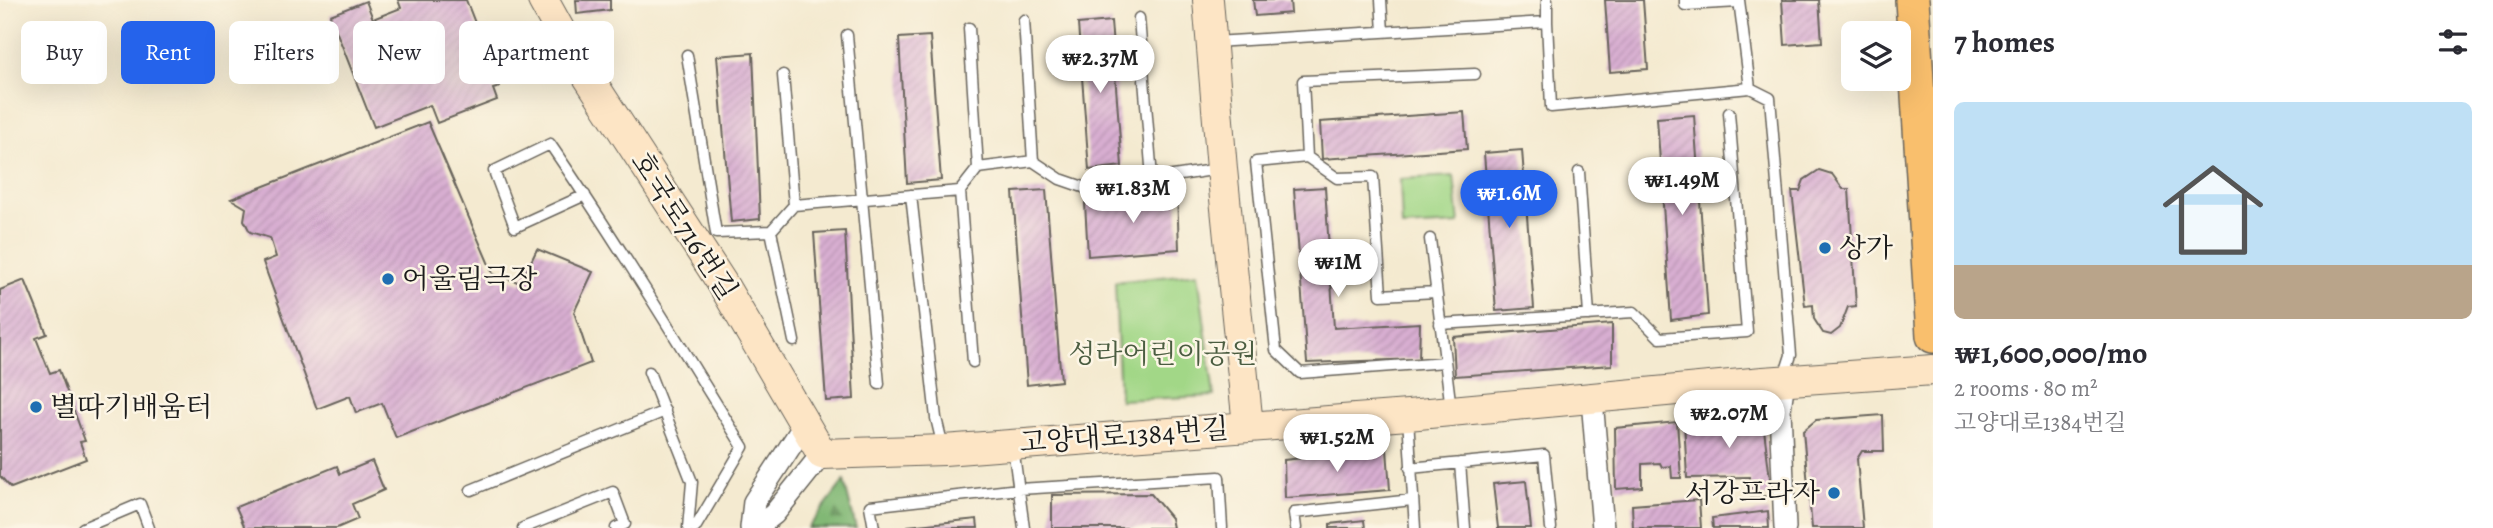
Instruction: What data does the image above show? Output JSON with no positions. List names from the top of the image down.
{
  "streets": {
    "street": ["호국로716번길", "고양대로1384번길"]
  },
  "crossings": [
    ["호국로716번길", "고양대로1384번길"]
  ],
  "parks": ["성라어린이공원"],
  "places": [
    "상가",
    "어울림극장",
    "별따기배움터",
    "서강프라자"
  ],
  "page": {
    "heading": "7 homes",
    "chip": [
      "Buy",
      "Rent",
      "Filters",
      "New",
      "Apartment"
    ],
    "price": [
      "₩2.37M",
      "₩1.49M",
      "₩1.83M",
      "₩1.6M",
      "₩1M",
      "₩2.07M",
      "₩1.52M"
    ],
    "list": [
      {
        "name": "₩1,600,000/mo",
        "note": "2 rooms · 80 m² · 고양대로1384번길"
      }
    ]
  }
}
